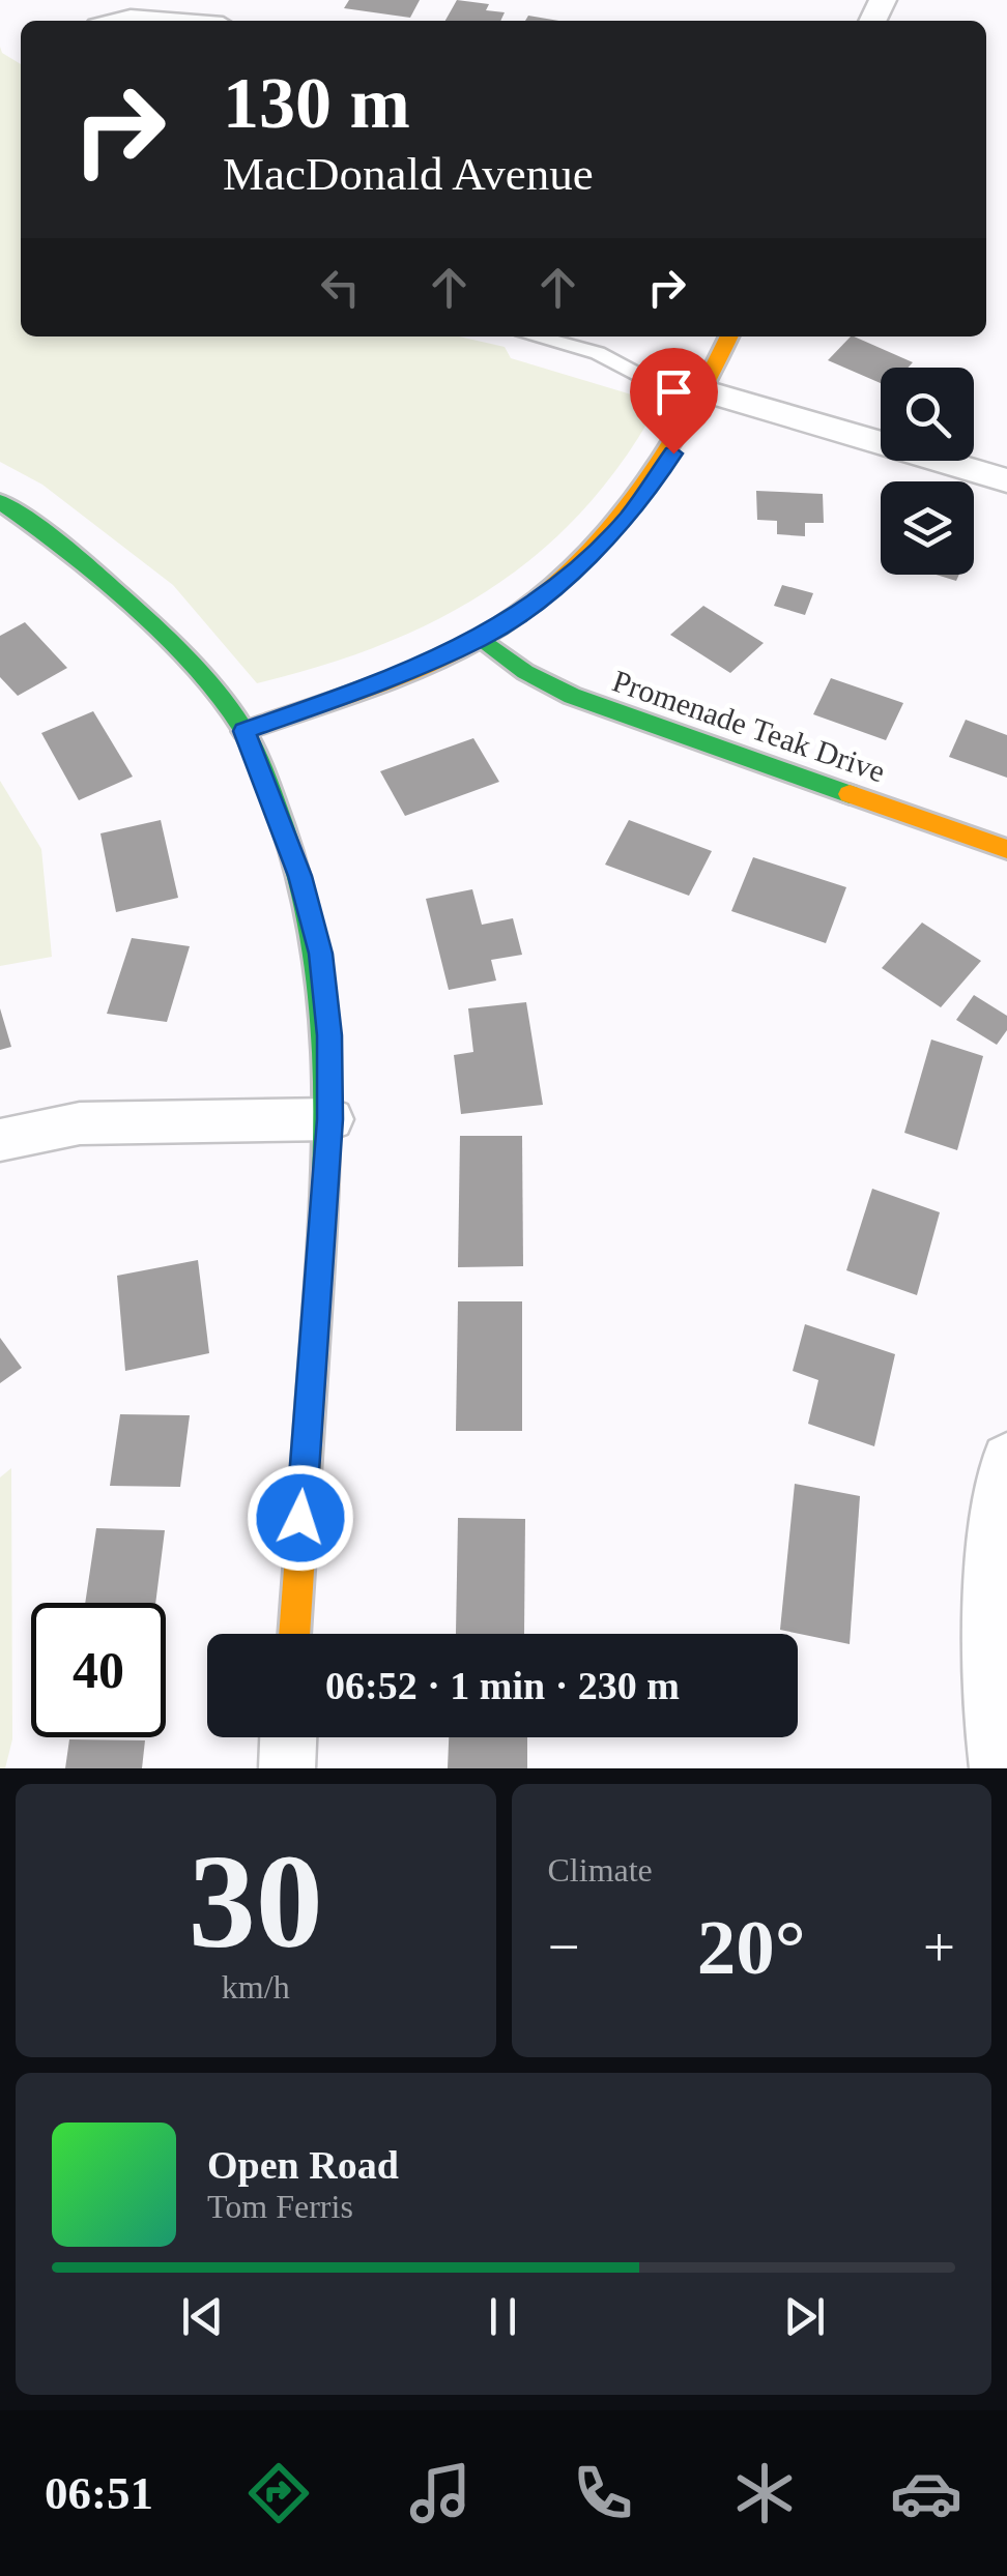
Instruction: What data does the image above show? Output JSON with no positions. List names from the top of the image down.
{
  "streets": {
    "street": ["Promenade Teak Drive"]
  },
  "page": {
    "turn": ["130 m", "MacDonald Avenue"],
    "limit": "40",
    "trip": "06:52 · 1 min · 230 m",
    "tile": [
      ["30", "km/h"],
      "Climate"
    ],
    "heat": ["−", "20°", "+"],
    "song": ["Open Road", "Tom Ferris"],
    "tabs": "06:51"
  }
}
